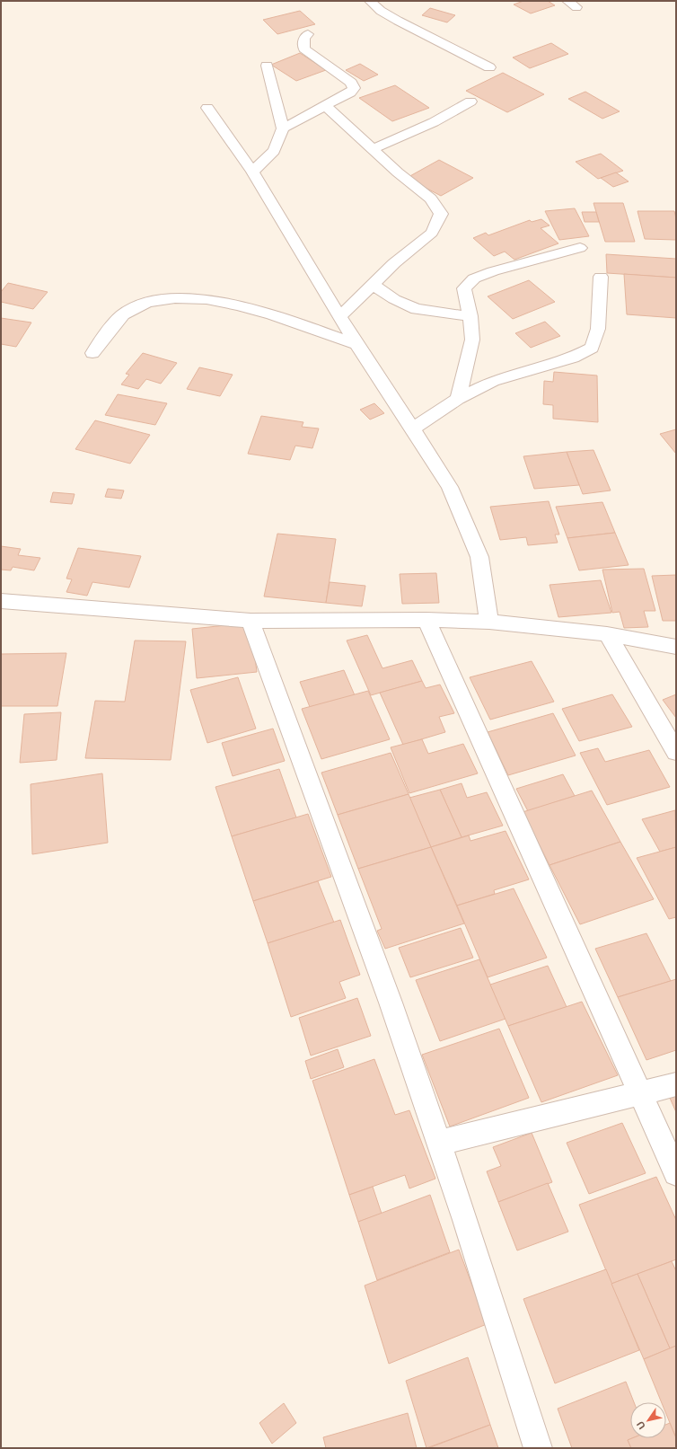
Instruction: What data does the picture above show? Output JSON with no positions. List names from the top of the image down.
{
  "north": "bottom left"
}
